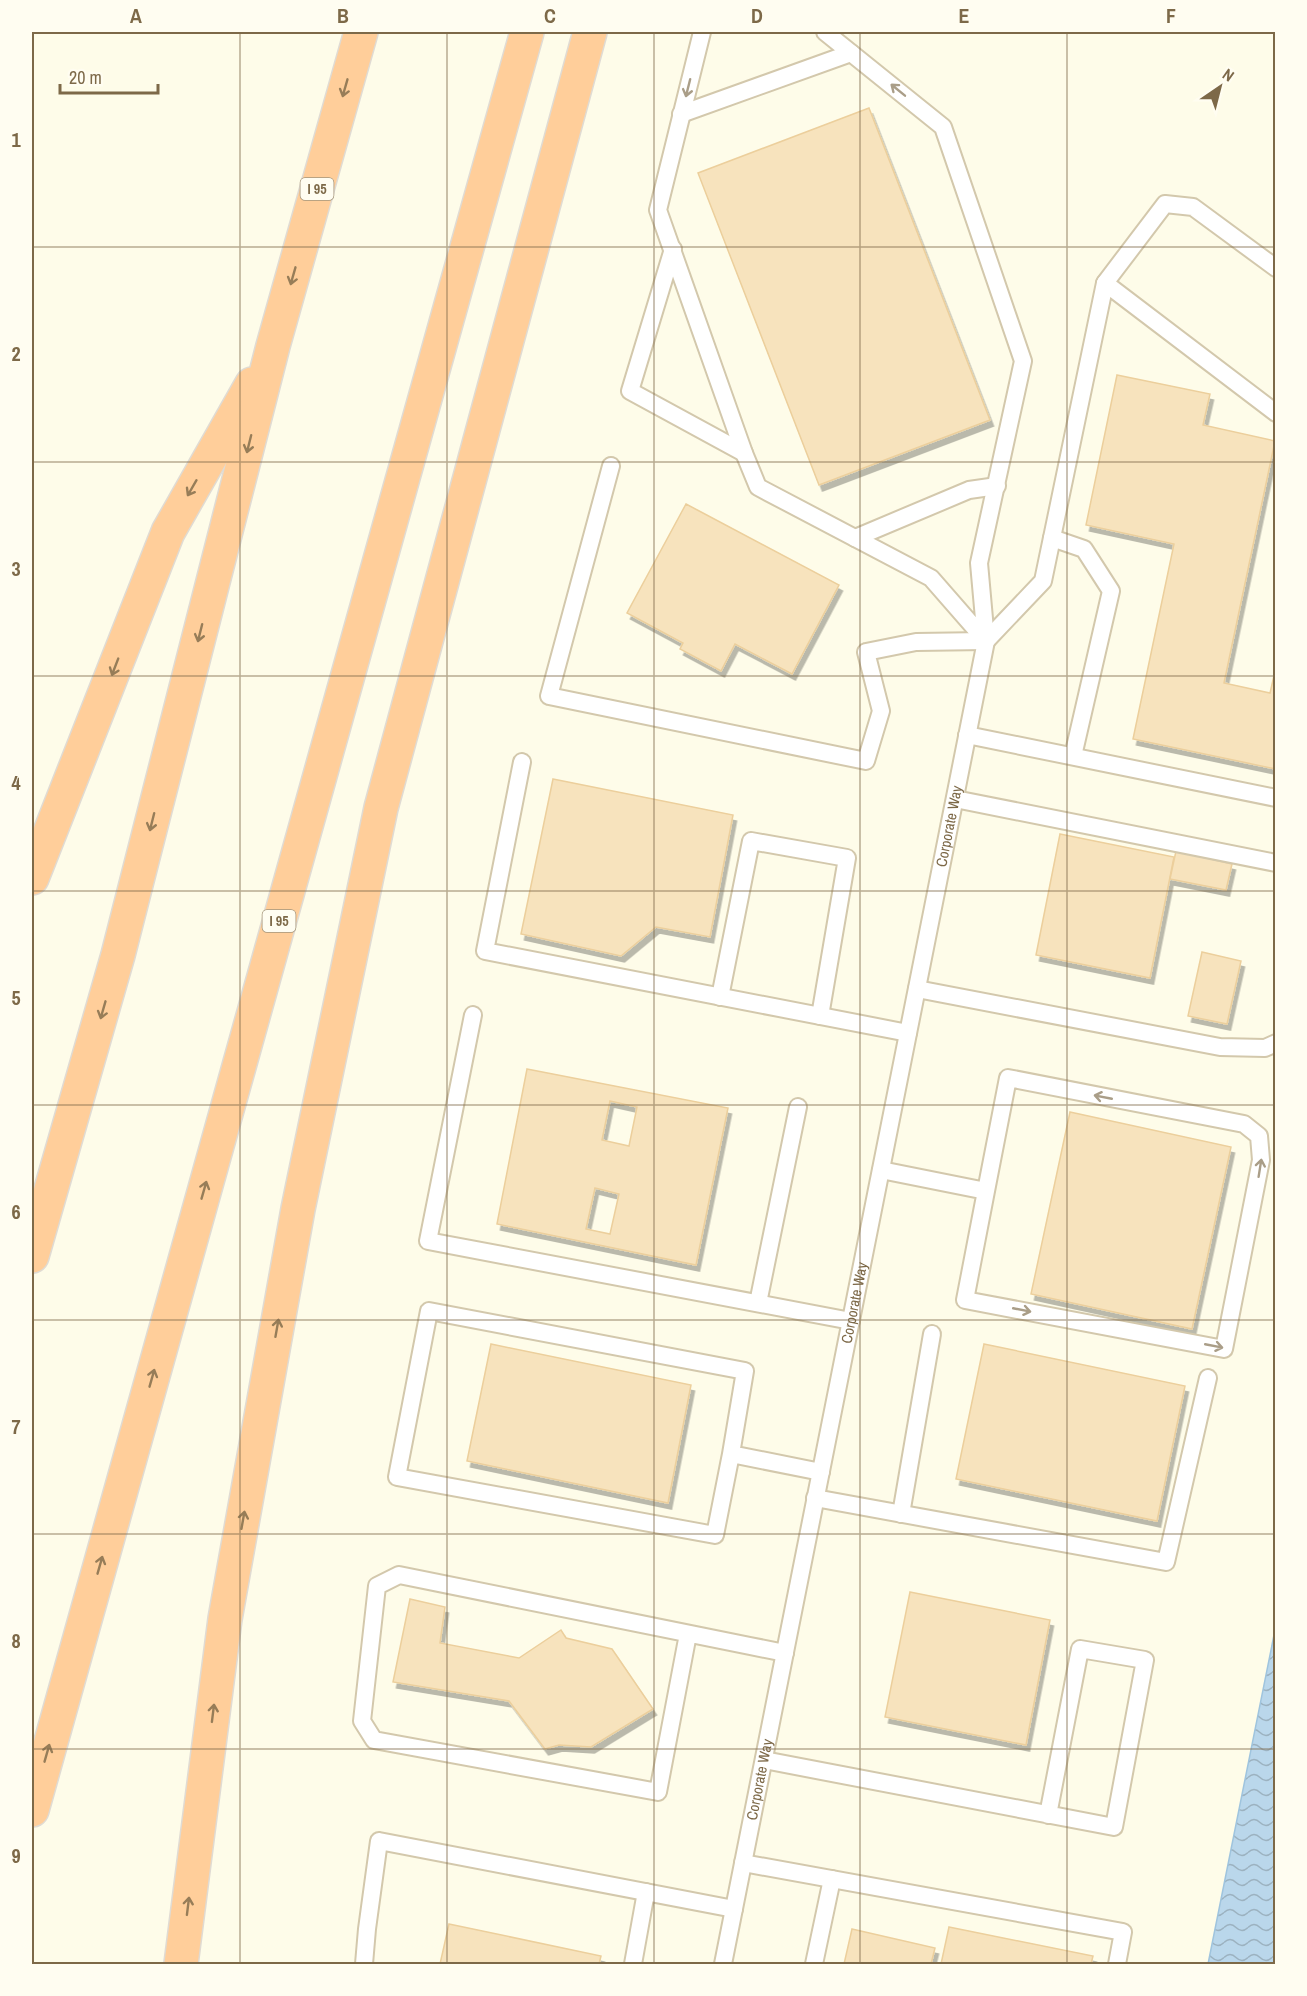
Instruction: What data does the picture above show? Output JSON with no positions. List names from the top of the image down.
{
  "streets": {
    "highway": ["I 95"],
    "lane": ["Corporate Way"]
  },
  "scale_bar": "20 m",
  "north": "top right",
  "grid": {
    "columns": [
      "A",
      "B",
      "C",
      "D",
      "E",
      "F"
    ],
    "rows": [
      "1",
      "2",
      "3",
      "4",
      "5",
      "6",
      "7",
      "8",
      "9"
    ]
  }
}
